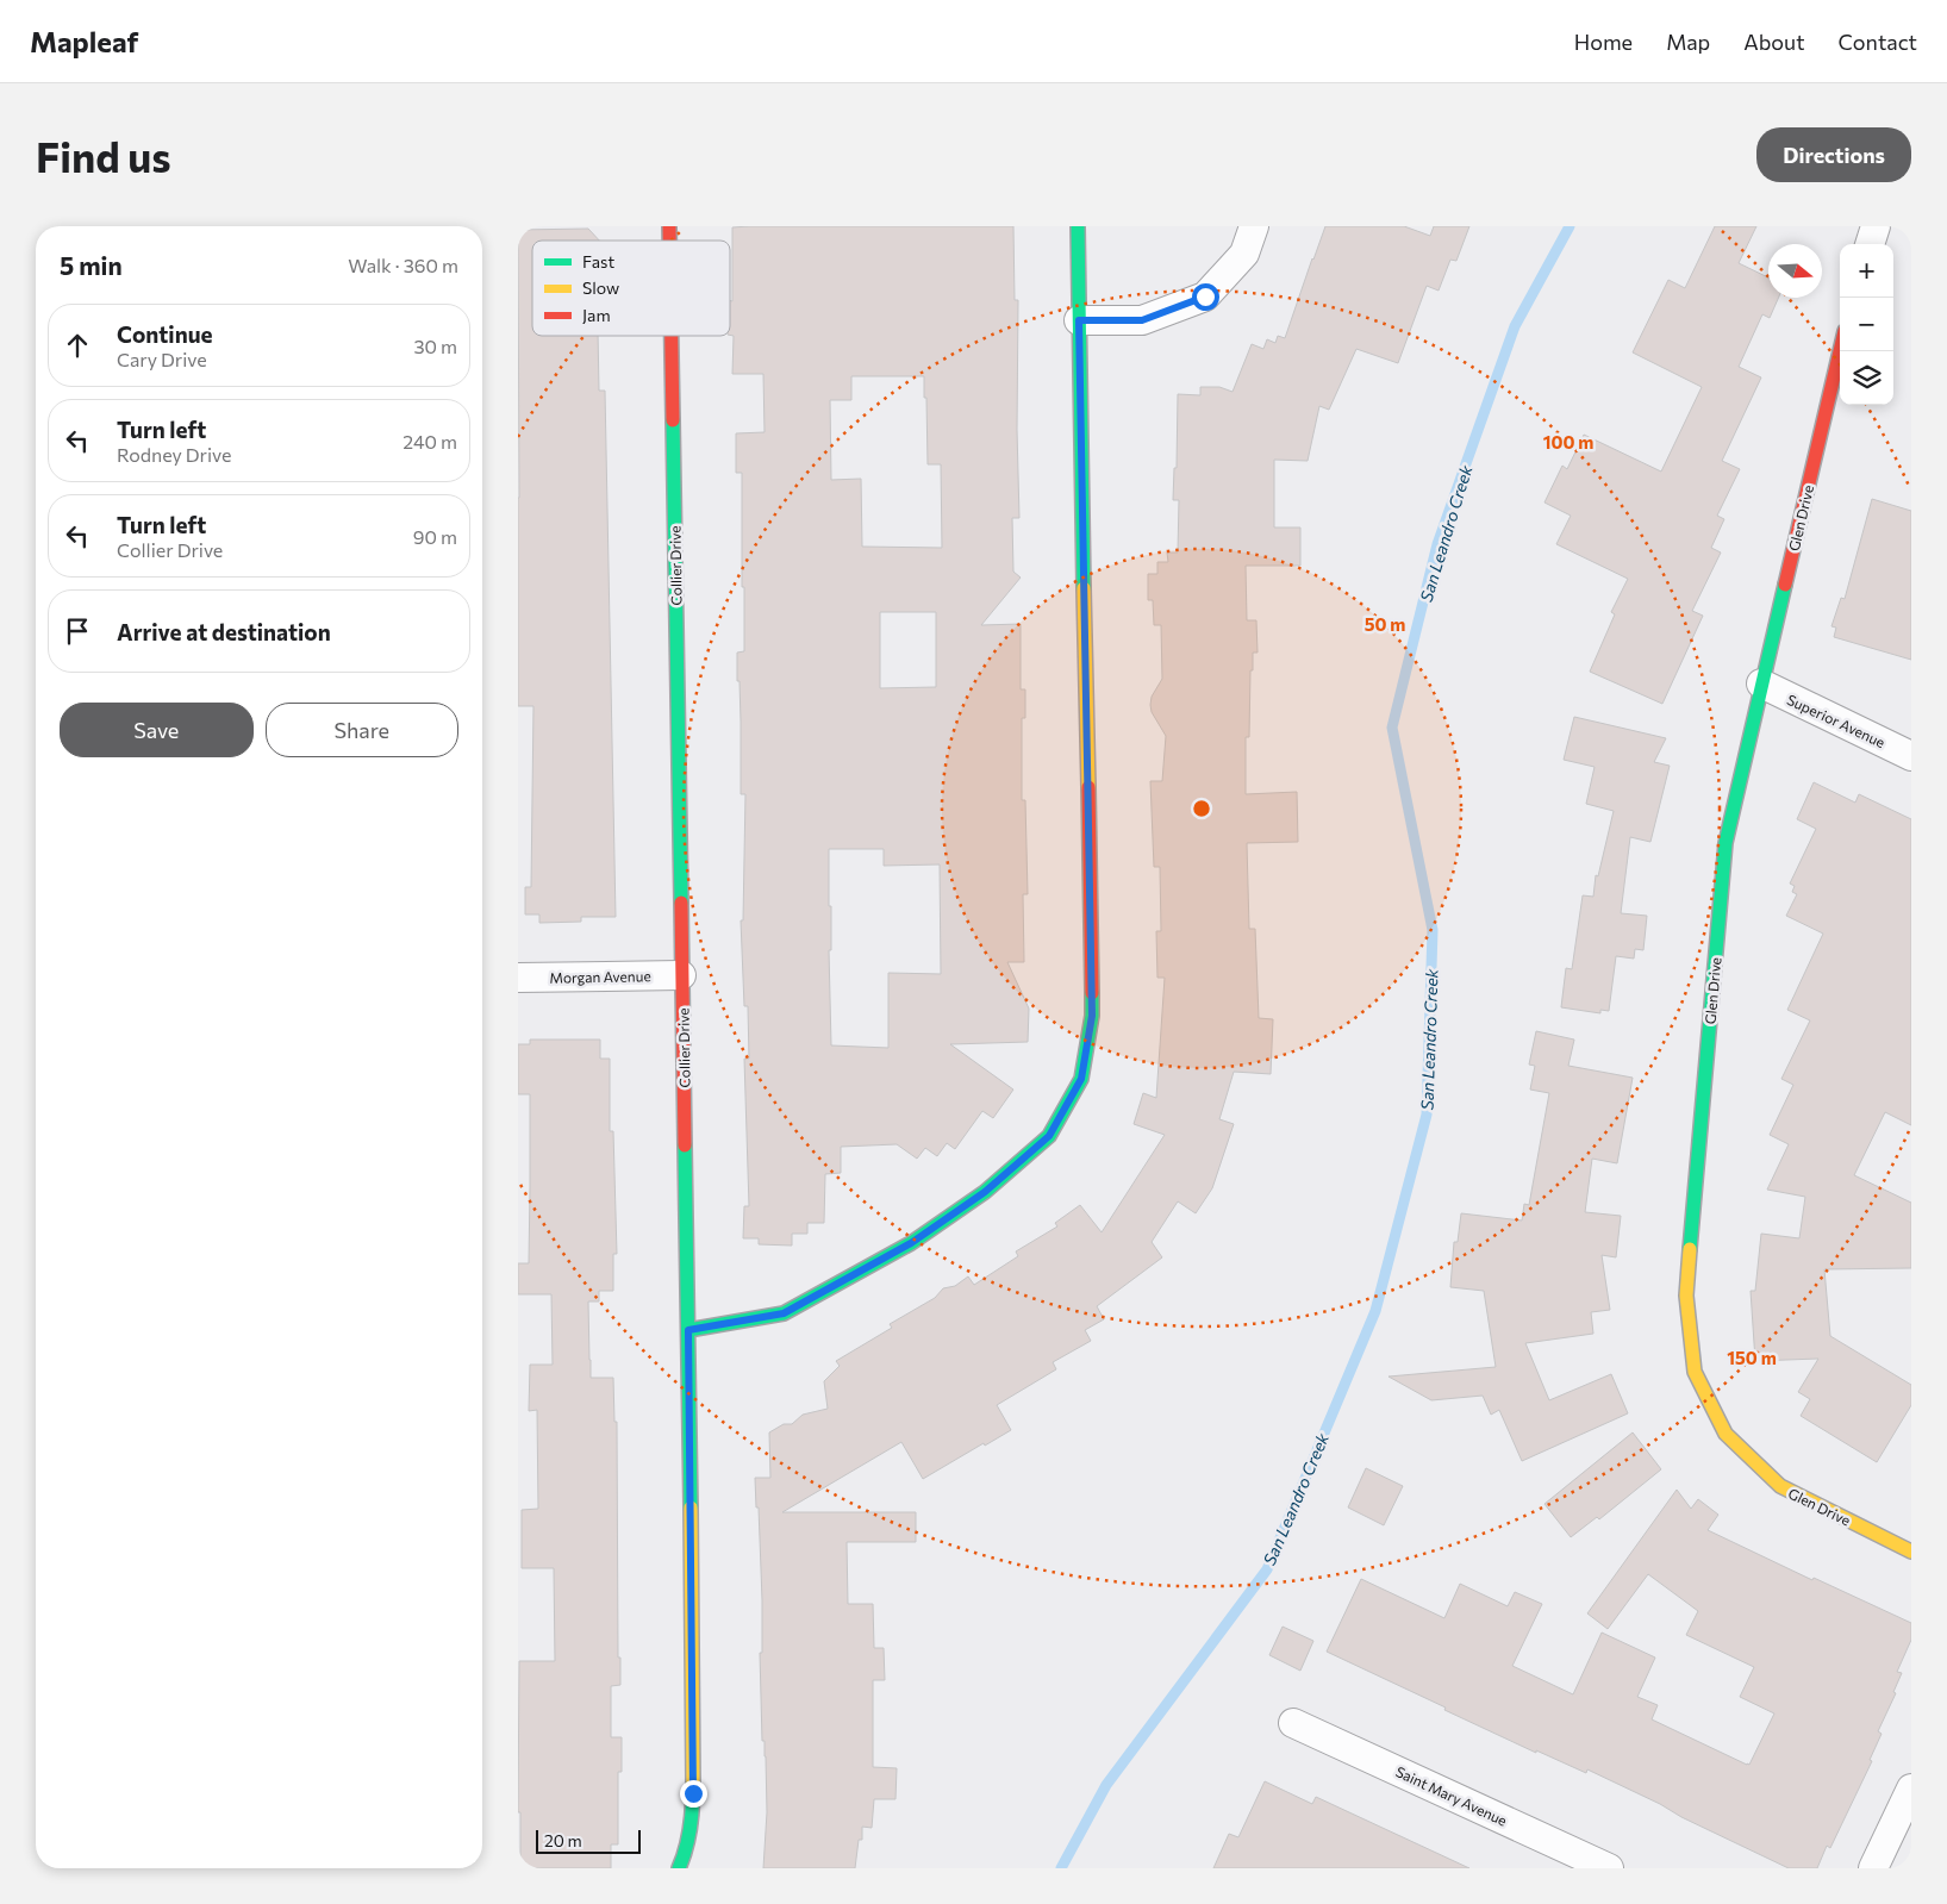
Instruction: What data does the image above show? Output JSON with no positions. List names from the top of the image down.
{
  "streets": {
    "street": [
      "Glen Drive",
      "Collier Drive",
      "Superior Avenue",
      "Morgan Avenue",
      "Saint Mary Avenue"
    ]
  },
  "crossings": [
    ["Glen Drive", "Superior Avenue"],
    ["Collier Drive", "Morgan Avenue"]
  ],
  "water": ["San Leandro Creek"],
  "legend": ["Fast", "Slow", "Jam"],
  "scale_bar": "20 m",
  "north": "right",
  "page": {
    "header": "Mapleaf",
    "nav": [
      "Home",
      "Map",
      "About",
      "Contact"
    ],
    "buttons": [
      "Directions",
      ["Save", "Share"]
    ],
    "title": "Find us",
    "heading": ["5 min", "Walk · 360 m"],
    "map_buttons": ["+", "−"],
    "list": [
      ["Continue", "Cary Drive", "30 m"],
      ["Turn left", "Rodney Drive", "240 m"],
      ["Turn left", "Collier Drive", "90 m"],
      "Arrive at destination"
    ],
    "scale": "20 m"
  },
  "rings": ["100 m", "50 m", "150 m"]
}
